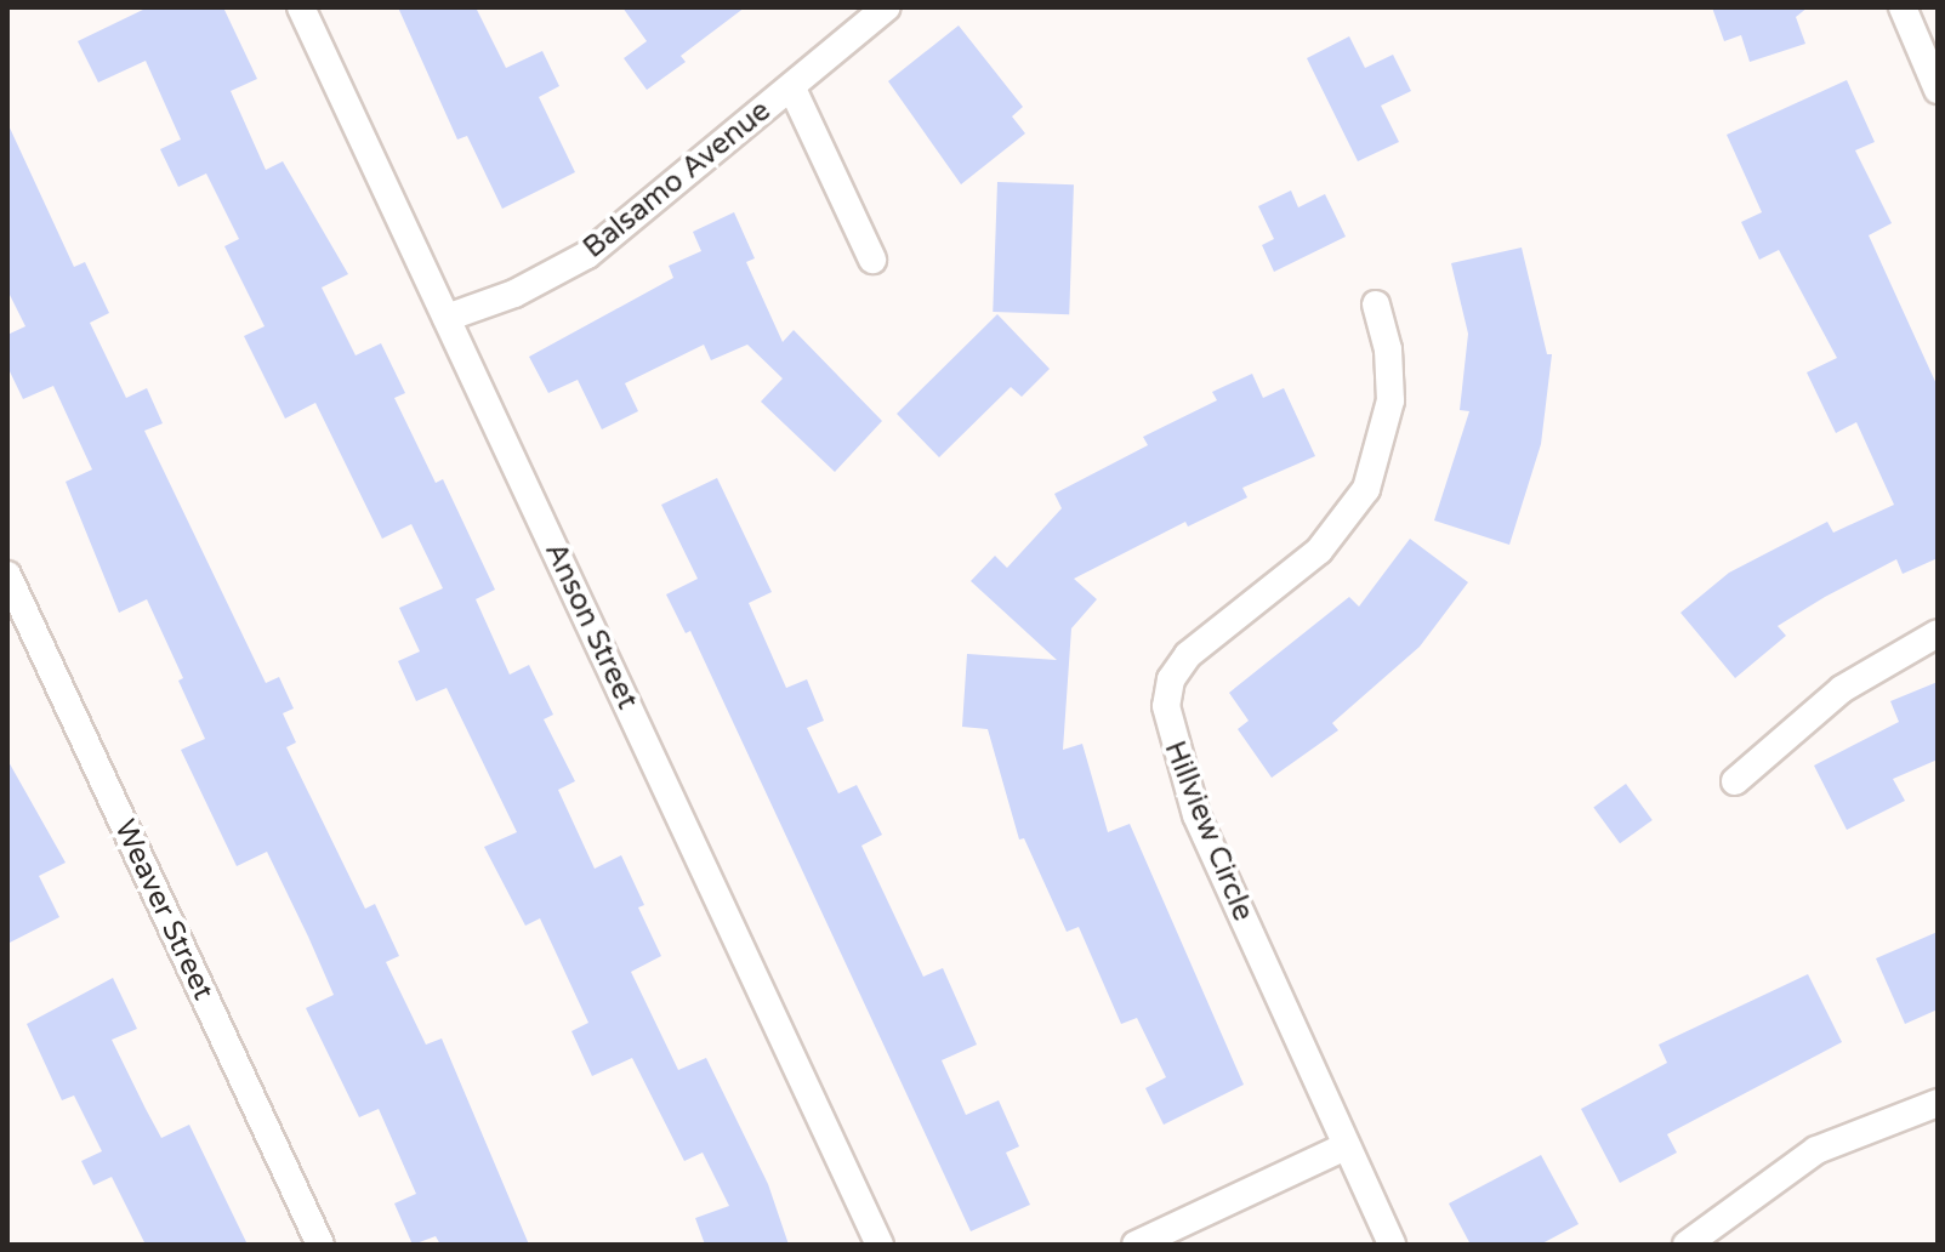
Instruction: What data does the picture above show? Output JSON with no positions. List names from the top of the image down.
{
  "streets": {
    "street": [
      "Balsamo Avenue",
      "Anson Street",
      "Hillview Circle",
      "Weaver Street"
    ]
  },
  "crossings": [
    ["Balsamo Avenue", "Anson Street"]
  ]
}
